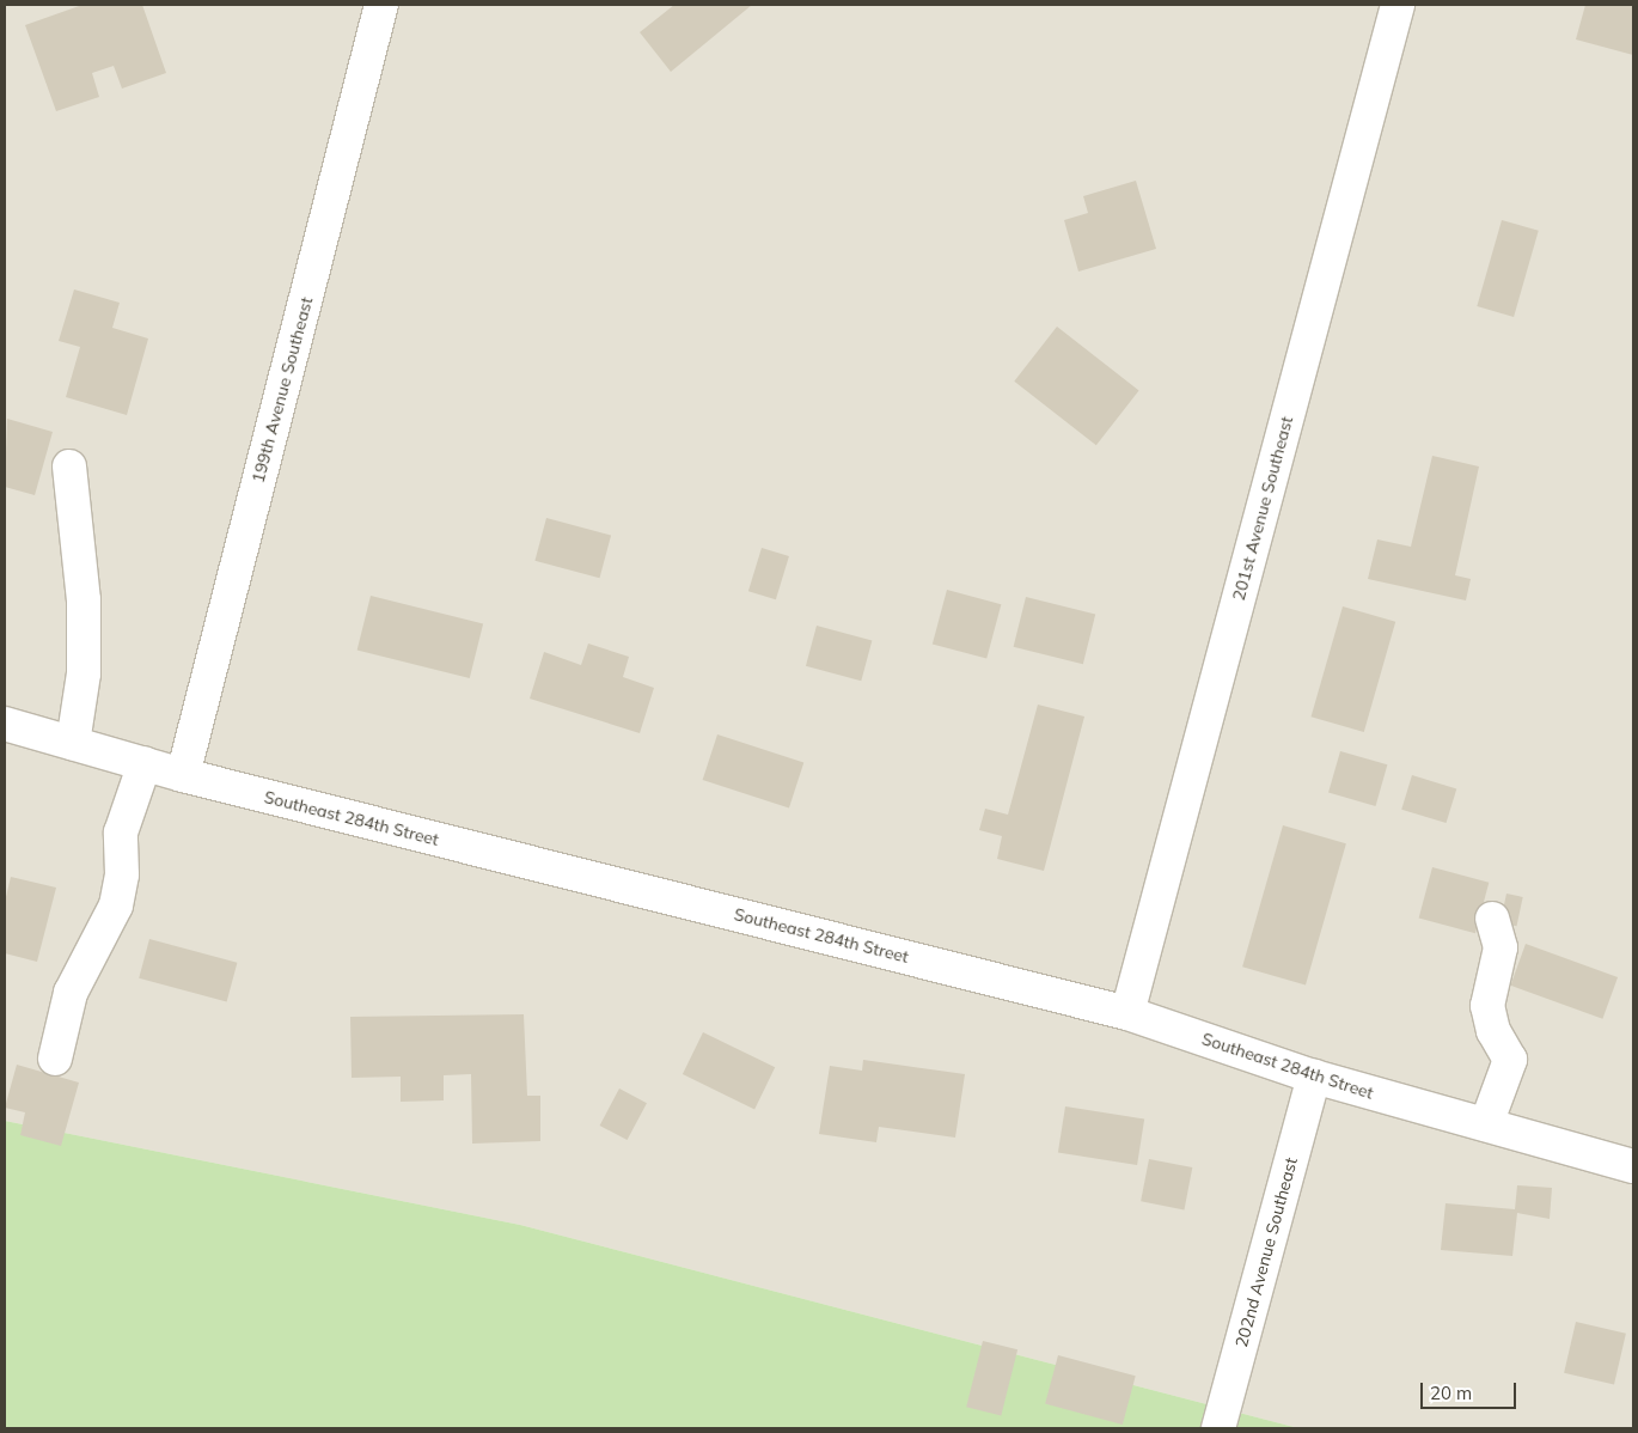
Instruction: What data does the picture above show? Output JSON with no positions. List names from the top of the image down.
{
  "streets": {
    "street": [
      "199th Avenue Southeast",
      "201st Avenue Southeast",
      "Southeast 284th Street",
      "202nd Avenue Southeast"
    ]
  },
  "crossings": [
    ["199th Avenue Southeast", "Southeast 284th Street"],
    ["201st Avenue Southeast", "Southeast 284th Street"],
    ["Southeast 284th Street", "202nd Avenue Southeast"]
  ],
  "scale_bar": "20 m"
}
